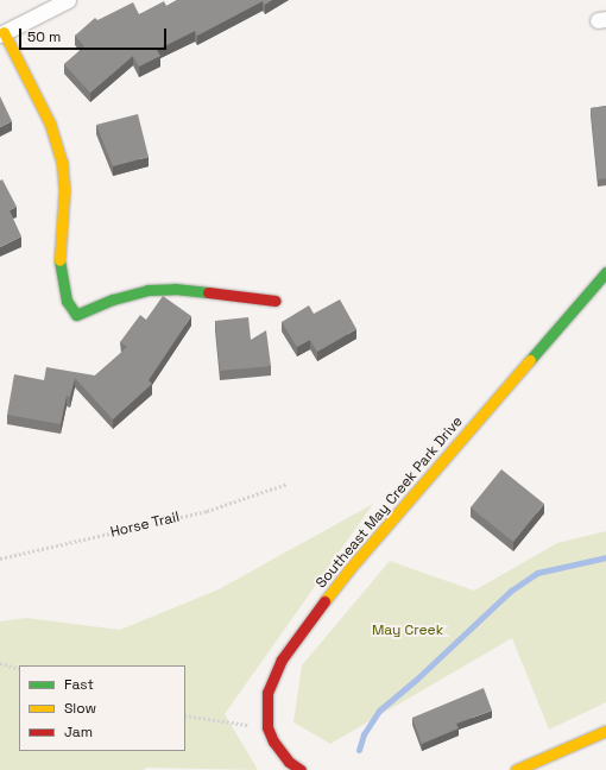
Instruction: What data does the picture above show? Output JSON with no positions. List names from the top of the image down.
{
  "streets": {
    "street": ["Southeast May Creek Park Drive"],
    "path": ["Horse Trail"]
  },
  "parks": ["May Creek"],
  "legend": ["Fast", "Slow", "Jam"],
  "scale_bar": "50 m"
}
